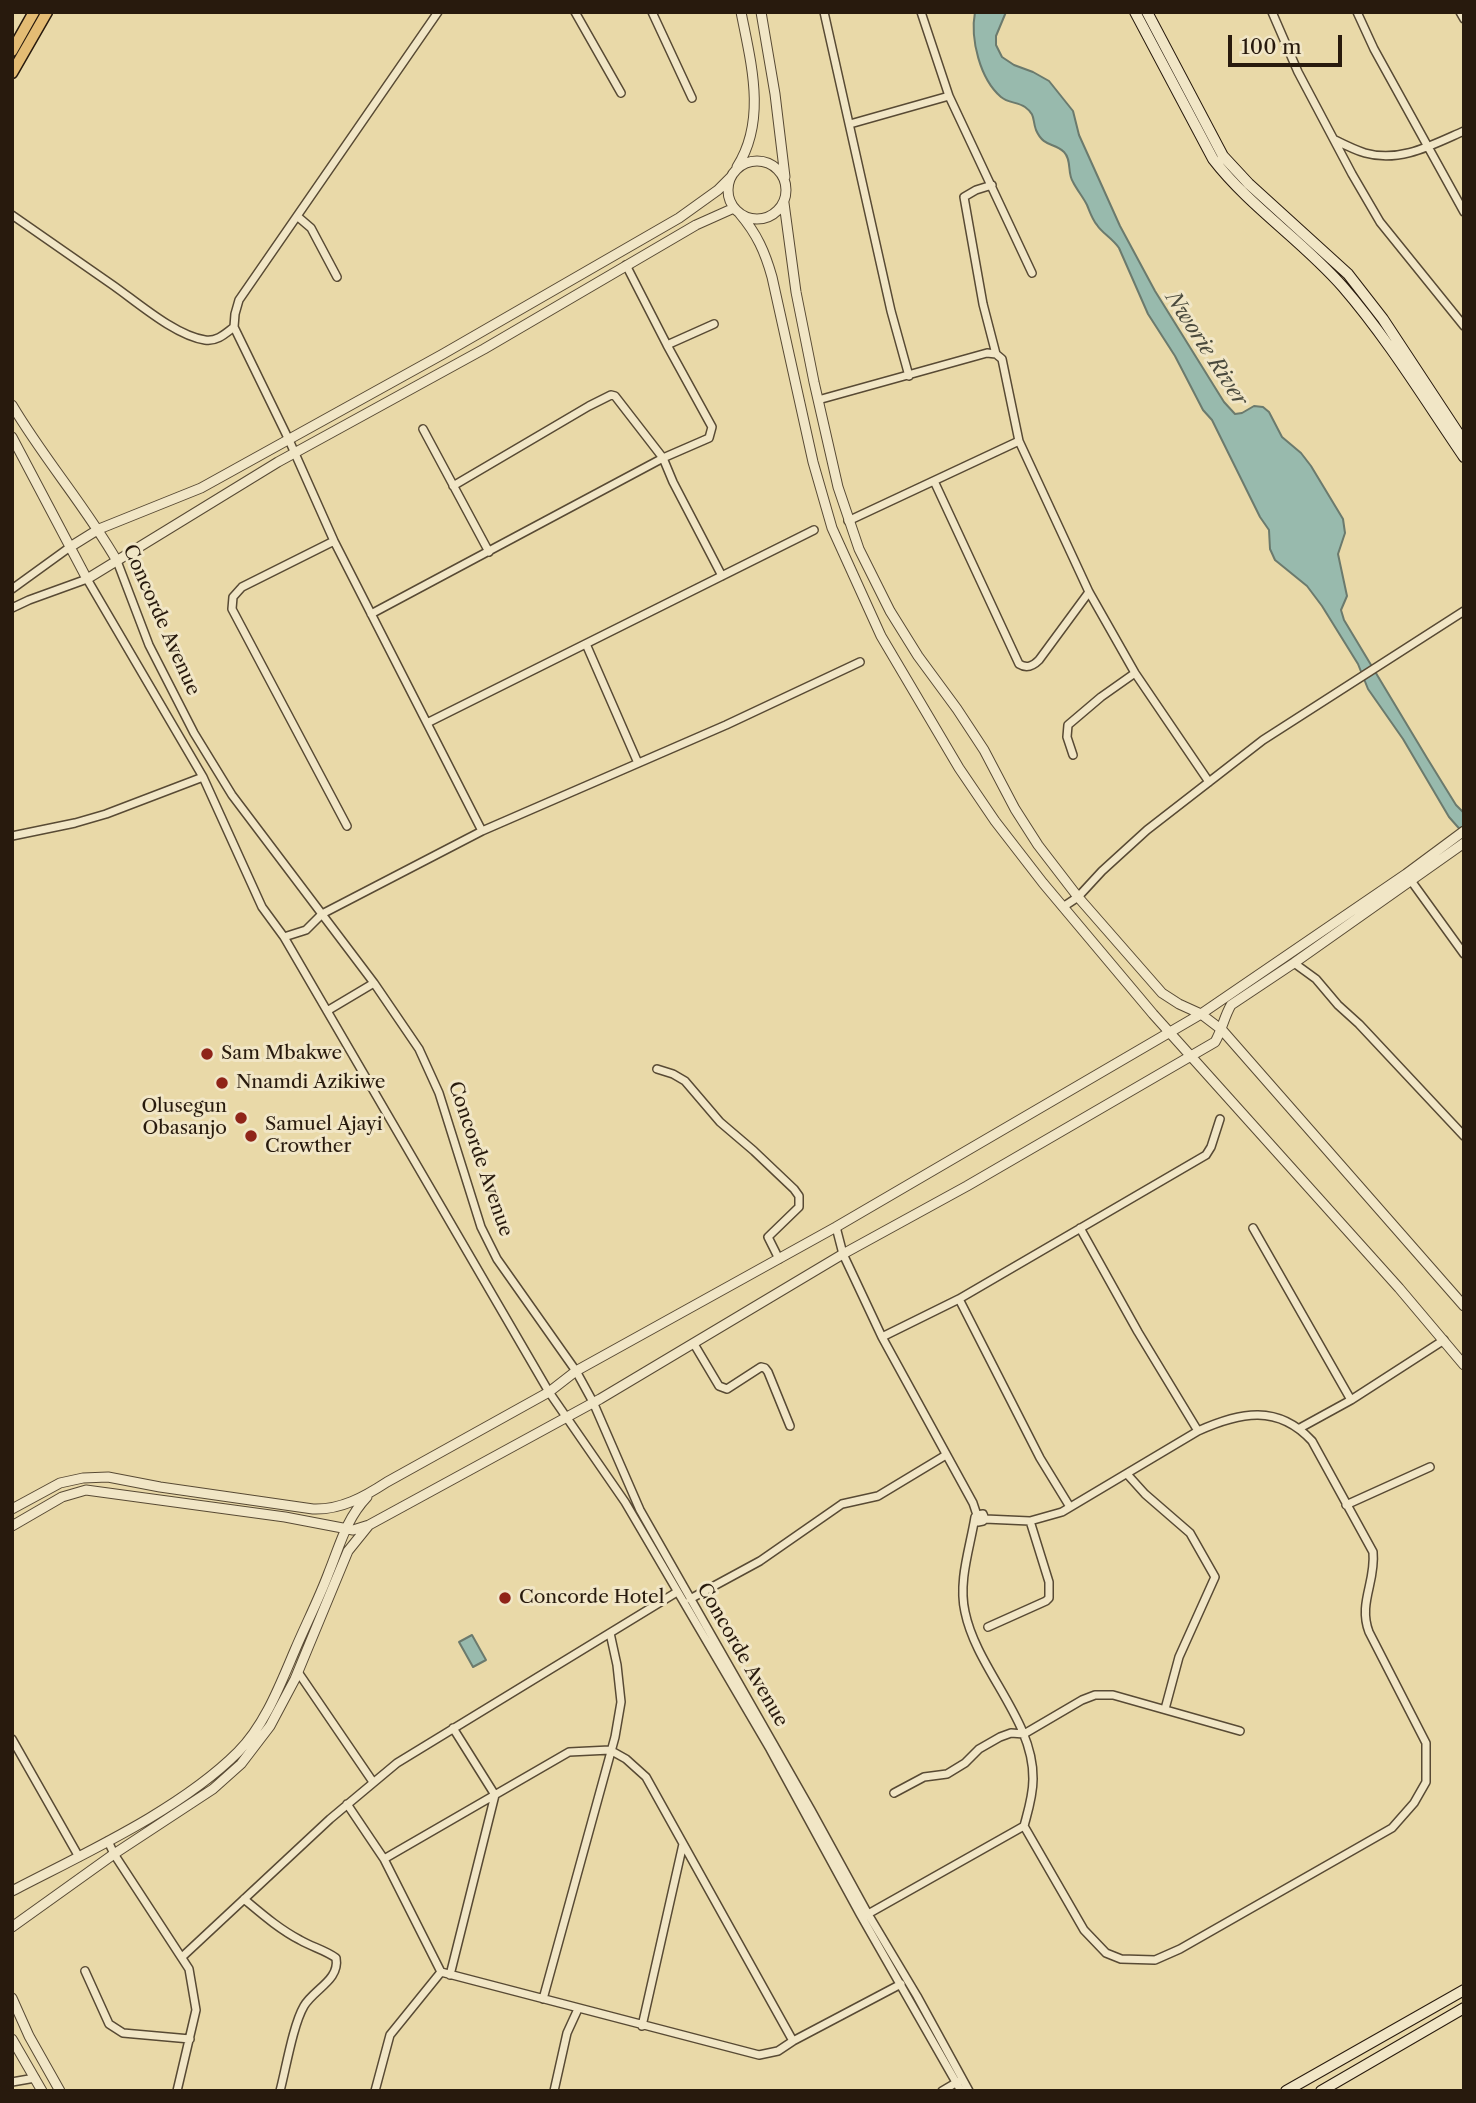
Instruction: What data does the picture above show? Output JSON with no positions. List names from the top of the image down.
{
  "streets": {
    "street": ["Concorde Avenue"]
  },
  "water": ["Nworie River"],
  "places": [
    "Sam Mbakwe",
    "Nnamdi Azikiwe",
    "Olusegun Obasanjo",
    "Samuel Ajayi Crowther",
    "Concorde Hotel"
  ],
  "scale_bar": "100 m"
}
